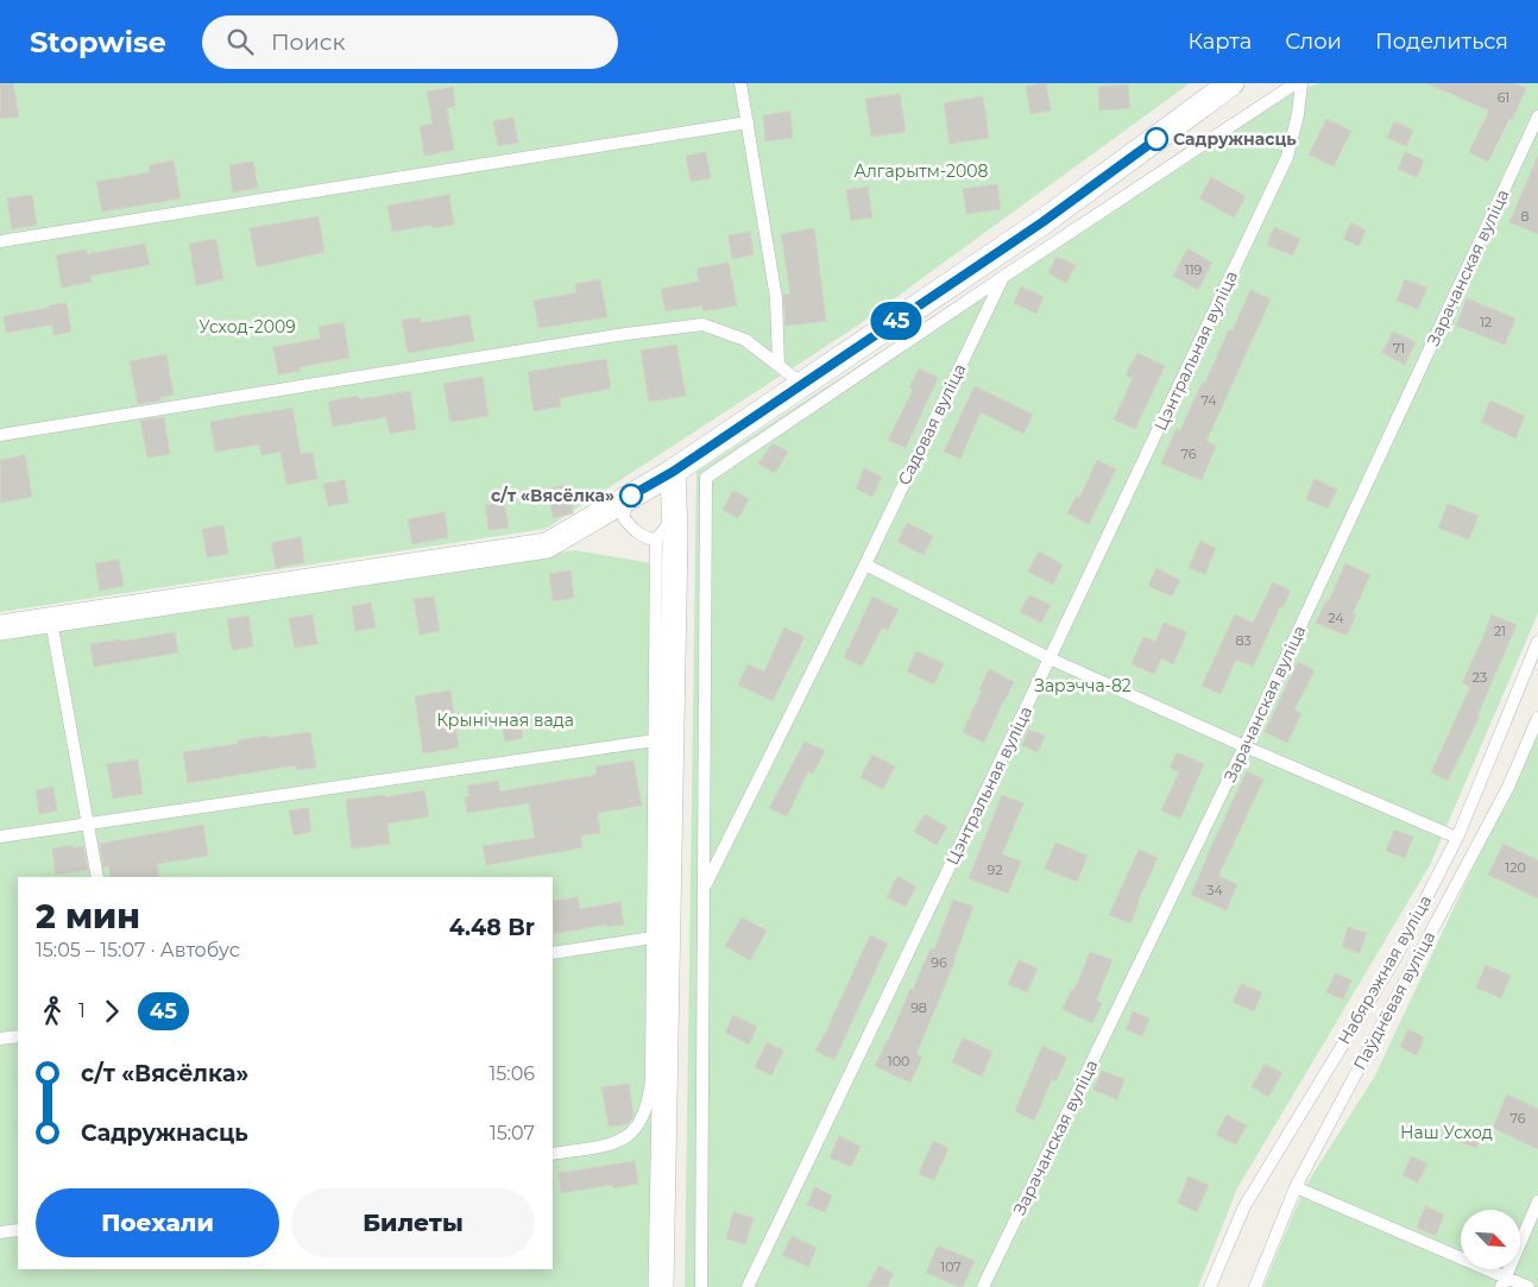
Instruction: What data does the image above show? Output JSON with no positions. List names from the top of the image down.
{
  "streets": {
    "lane": [
      "Зарачанская вуліца",
      "Цэнтральная вуліца",
      "Садовая вуліца",
      "Набярэжная вуліца",
      "Паўднёвая вуліца"
    ]
  },
  "parks": [
    "Алгарытм-2008",
    "Усход-2009",
    "Зарэчча-82",
    "Крынічная вада",
    "Наш Усход"
  ],
  "places": ["Садружнасць", "с/т «Вясёлка»"],
  "lines": ["bus line 45"],
  "house_numbers": [
    "61",
    "8",
    "119",
    "12",
    "71",
    "74",
    "76",
    "24",
    "21",
    "83",
    "23",
    "120",
    "92",
    "34",
    "96",
    "98",
    "100",
    "76",
    "107"
  ],
  "north": "bottom right",
  "page": {
    "header": "Stopwise",
    "search": "Поиск",
    "nav": ["Карта", "Слои", "Поделиться"],
    "on_map": "45",
    "heading": ["2 мин", "15:05 – 15:07 · Автобус", "4.48 Br"],
    "legs": ["1", "45"],
    "list": [
      {
        "name": "с/т «Вясёлка»",
        "value": "15:06"
      },
      {
        "name": "Садружнасць",
        "value": "15:07"
      }
    ],
    "buttons": ["Поехали", "Билеты"]
  }
}
